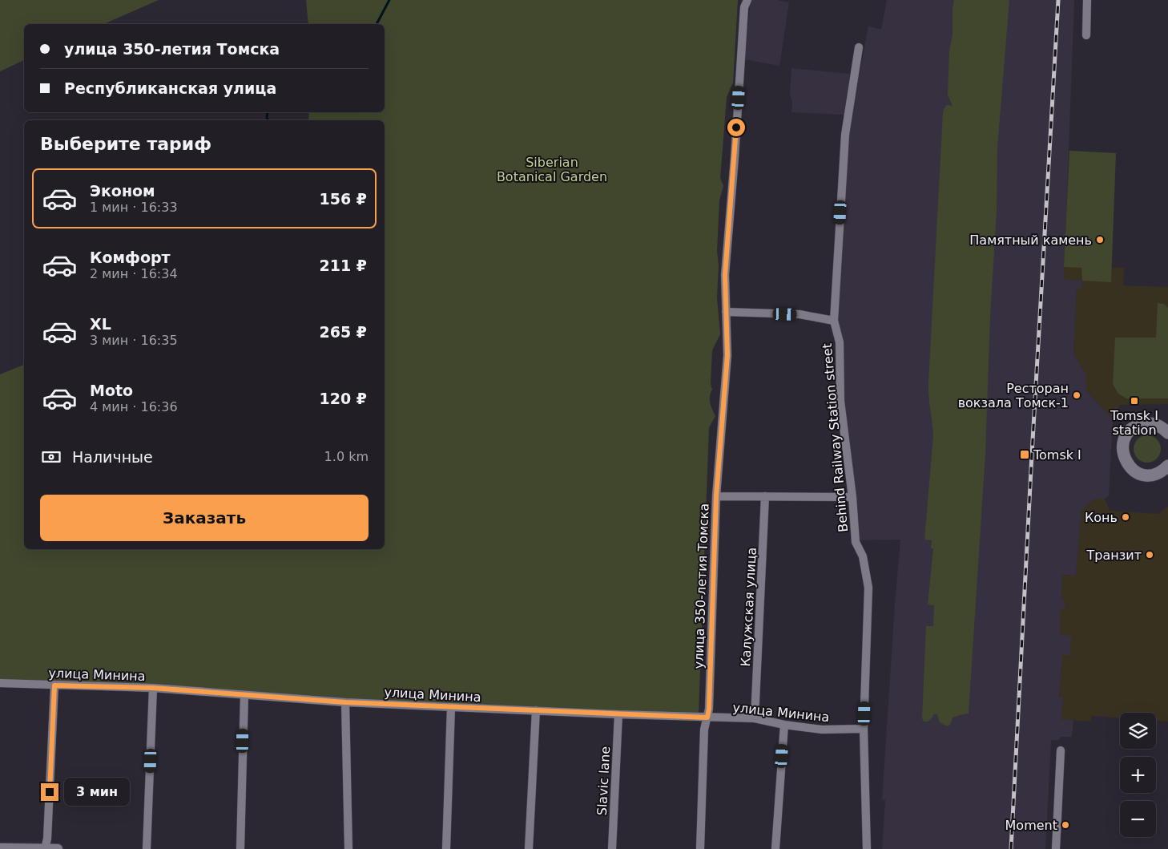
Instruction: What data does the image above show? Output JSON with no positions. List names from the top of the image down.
{
  "streets": {
    "street": [
      "Behind Railway Station street",
      "улица 350-летия Томска",
      "Калужская улица",
      "улица Минина",
      "Slavic lane"
    ]
  },
  "crossings": [
    ["Behind Railway Station street", "улица Минина"],
    ["улица 350-летия Томска", "улица Минина"],
    ["Калужская улица", "улица Минина"],
    ["улица Минина", "Slavic lane"]
  ],
  "parks": ["Siberian Botanical Garden"],
  "places": {
    "other": [
      "Памятный камень",
      "Ресторан вокзала Томск-1",
      "Конь",
      "Транзит",
      "Moment"
    ],
    "transit": ["Tomsk I station", "Tomsk I"]
  },
  "page": {
    "banner": ["улица 350-летия Томска", "Республиканская улица"],
    "heading": "Выберите тариф",
    "list": [
      {
        "name": "Эконом",
        "note": "1 мин · 16:33",
        "value": "156 ₽"
      },
      {
        "name": "Комфорт",
        "note": "2 мин · 16:34",
        "value": "211 ₽"
      },
      {
        "name": "XL",
        "note": "3 мин · 16:35",
        "value": "265 ₽"
      },
      {
        "name": "Moto",
        "note": "4 мин · 16:36",
        "value": "120 ₽"
      }
    ],
    "pay": ["Наличные", "1.0 km"],
    "buttons": "Заказать",
    "map_buttons": ["+", "−"],
    "bubble": "3 мин"
  }
}
